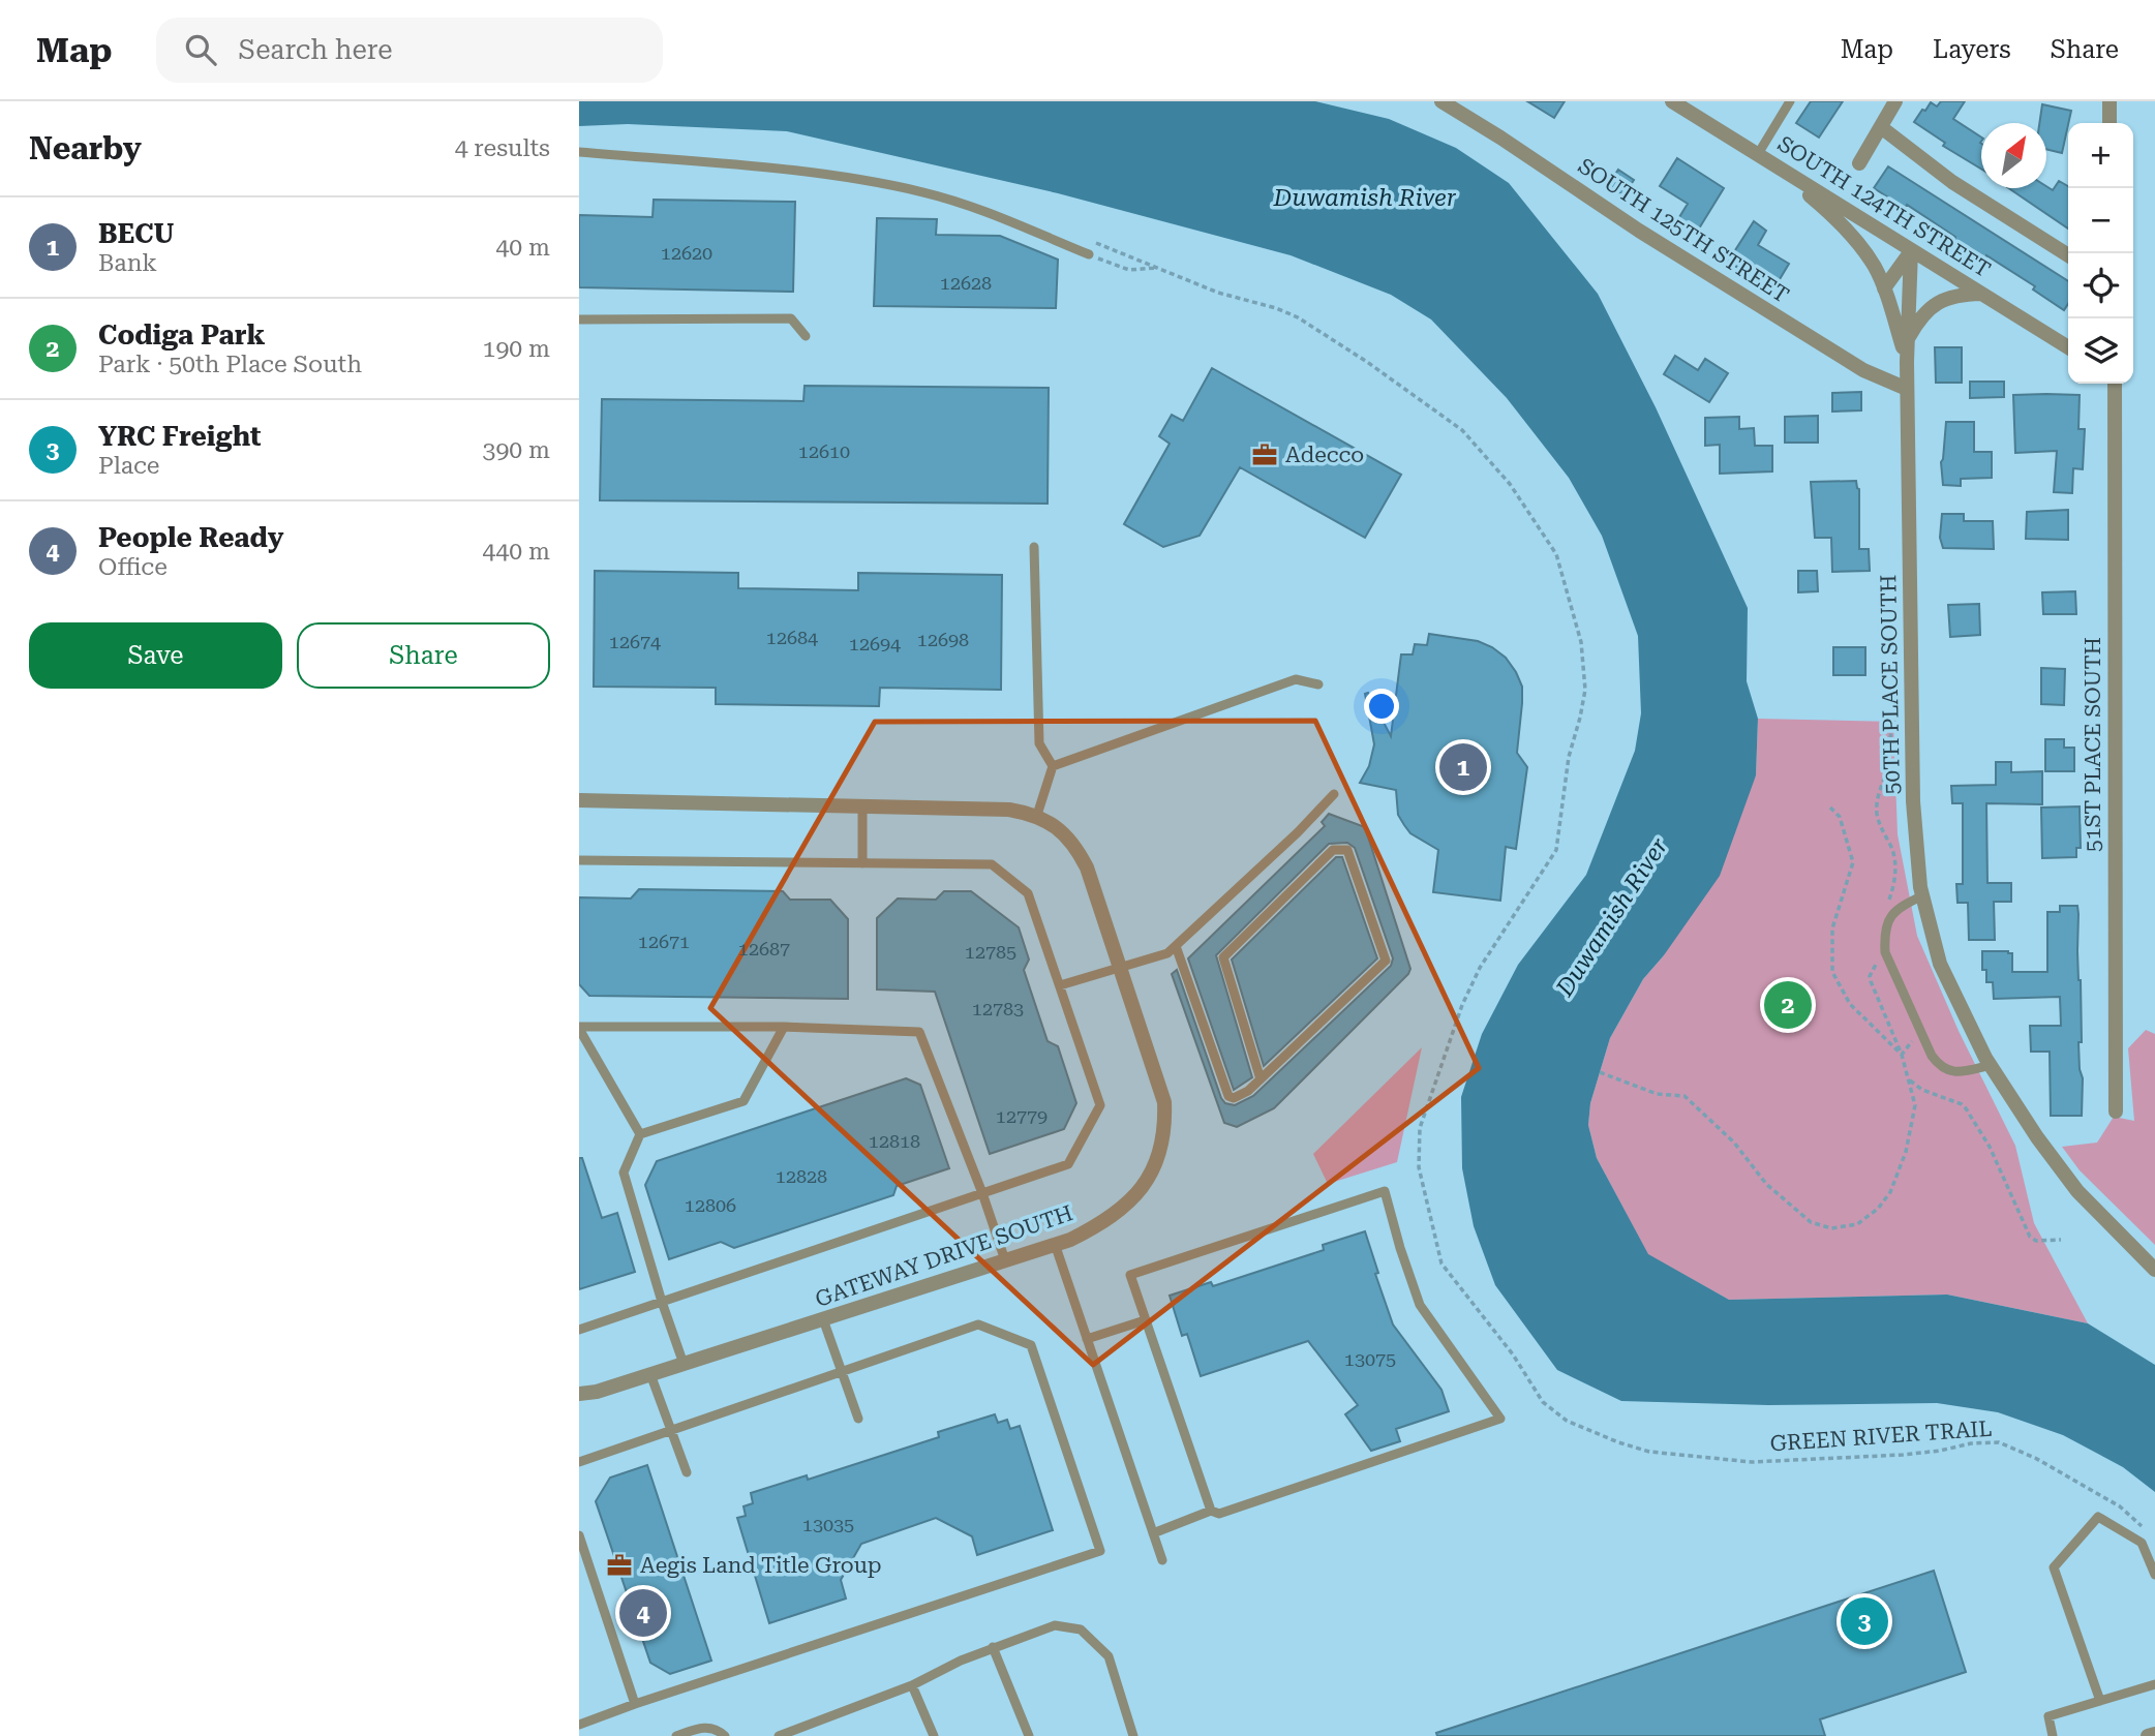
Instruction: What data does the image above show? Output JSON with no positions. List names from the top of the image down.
{
  "streets": {
    "street": [
      "SOUTH 124TH STREET",
      "SOUTH 125TH STREET",
      "50TH PLACE SOUTH",
      "51ST PLACE SOUTH",
      "GATEWAY DRIVE SOUTH"
    ],
    "path": ["GREEN RIVER TRAIL"]
  },
  "crossings": [
    ["SOUTH 124TH STREET", "50TH PLACE SOUTH"],
    ["SOUTH 125TH STREET", "50TH PLACE SOUTH"]
  ],
  "water": ["Duwamish River"],
  "places": {
    "office": ["Adecco", "Aegis Land Title Group"]
  },
  "house_numbers": [
    "12620",
    "12628",
    "12610",
    "12684",
    "12698",
    "12674",
    "12694",
    "12671",
    "12687",
    "12785",
    "12783",
    "12779",
    "12818",
    "12828",
    "12806",
    "13075",
    "13035"
  ],
  "north": "top right",
  "page": {
    "header": "Map",
    "search": "Search here",
    "nav": ["Map", "Layers", "Share"],
    "heading": ["Nearby", "4 results"],
    "map_buttons": ["+", "−"],
    "list": [
      {
        "mark": "1",
        "name": "BECU",
        "note": "Bank",
        "value": "40 m"
      },
      {
        "mark": "2",
        "name": "Codiga Park",
        "note": "Park · 50th Place South",
        "value": "190 m"
      },
      {
        "mark": "3",
        "name": "YRC Freight",
        "note": "Place",
        "value": "390 m"
      },
      {
        "mark": "4",
        "name": "People Ready",
        "note": "Office",
        "value": "440 m"
      }
    ],
    "buttons": ["Save", "Share"],
    "pins": [
      "1",
      "2",
      "4",
      "3"
    ]
  }
}
